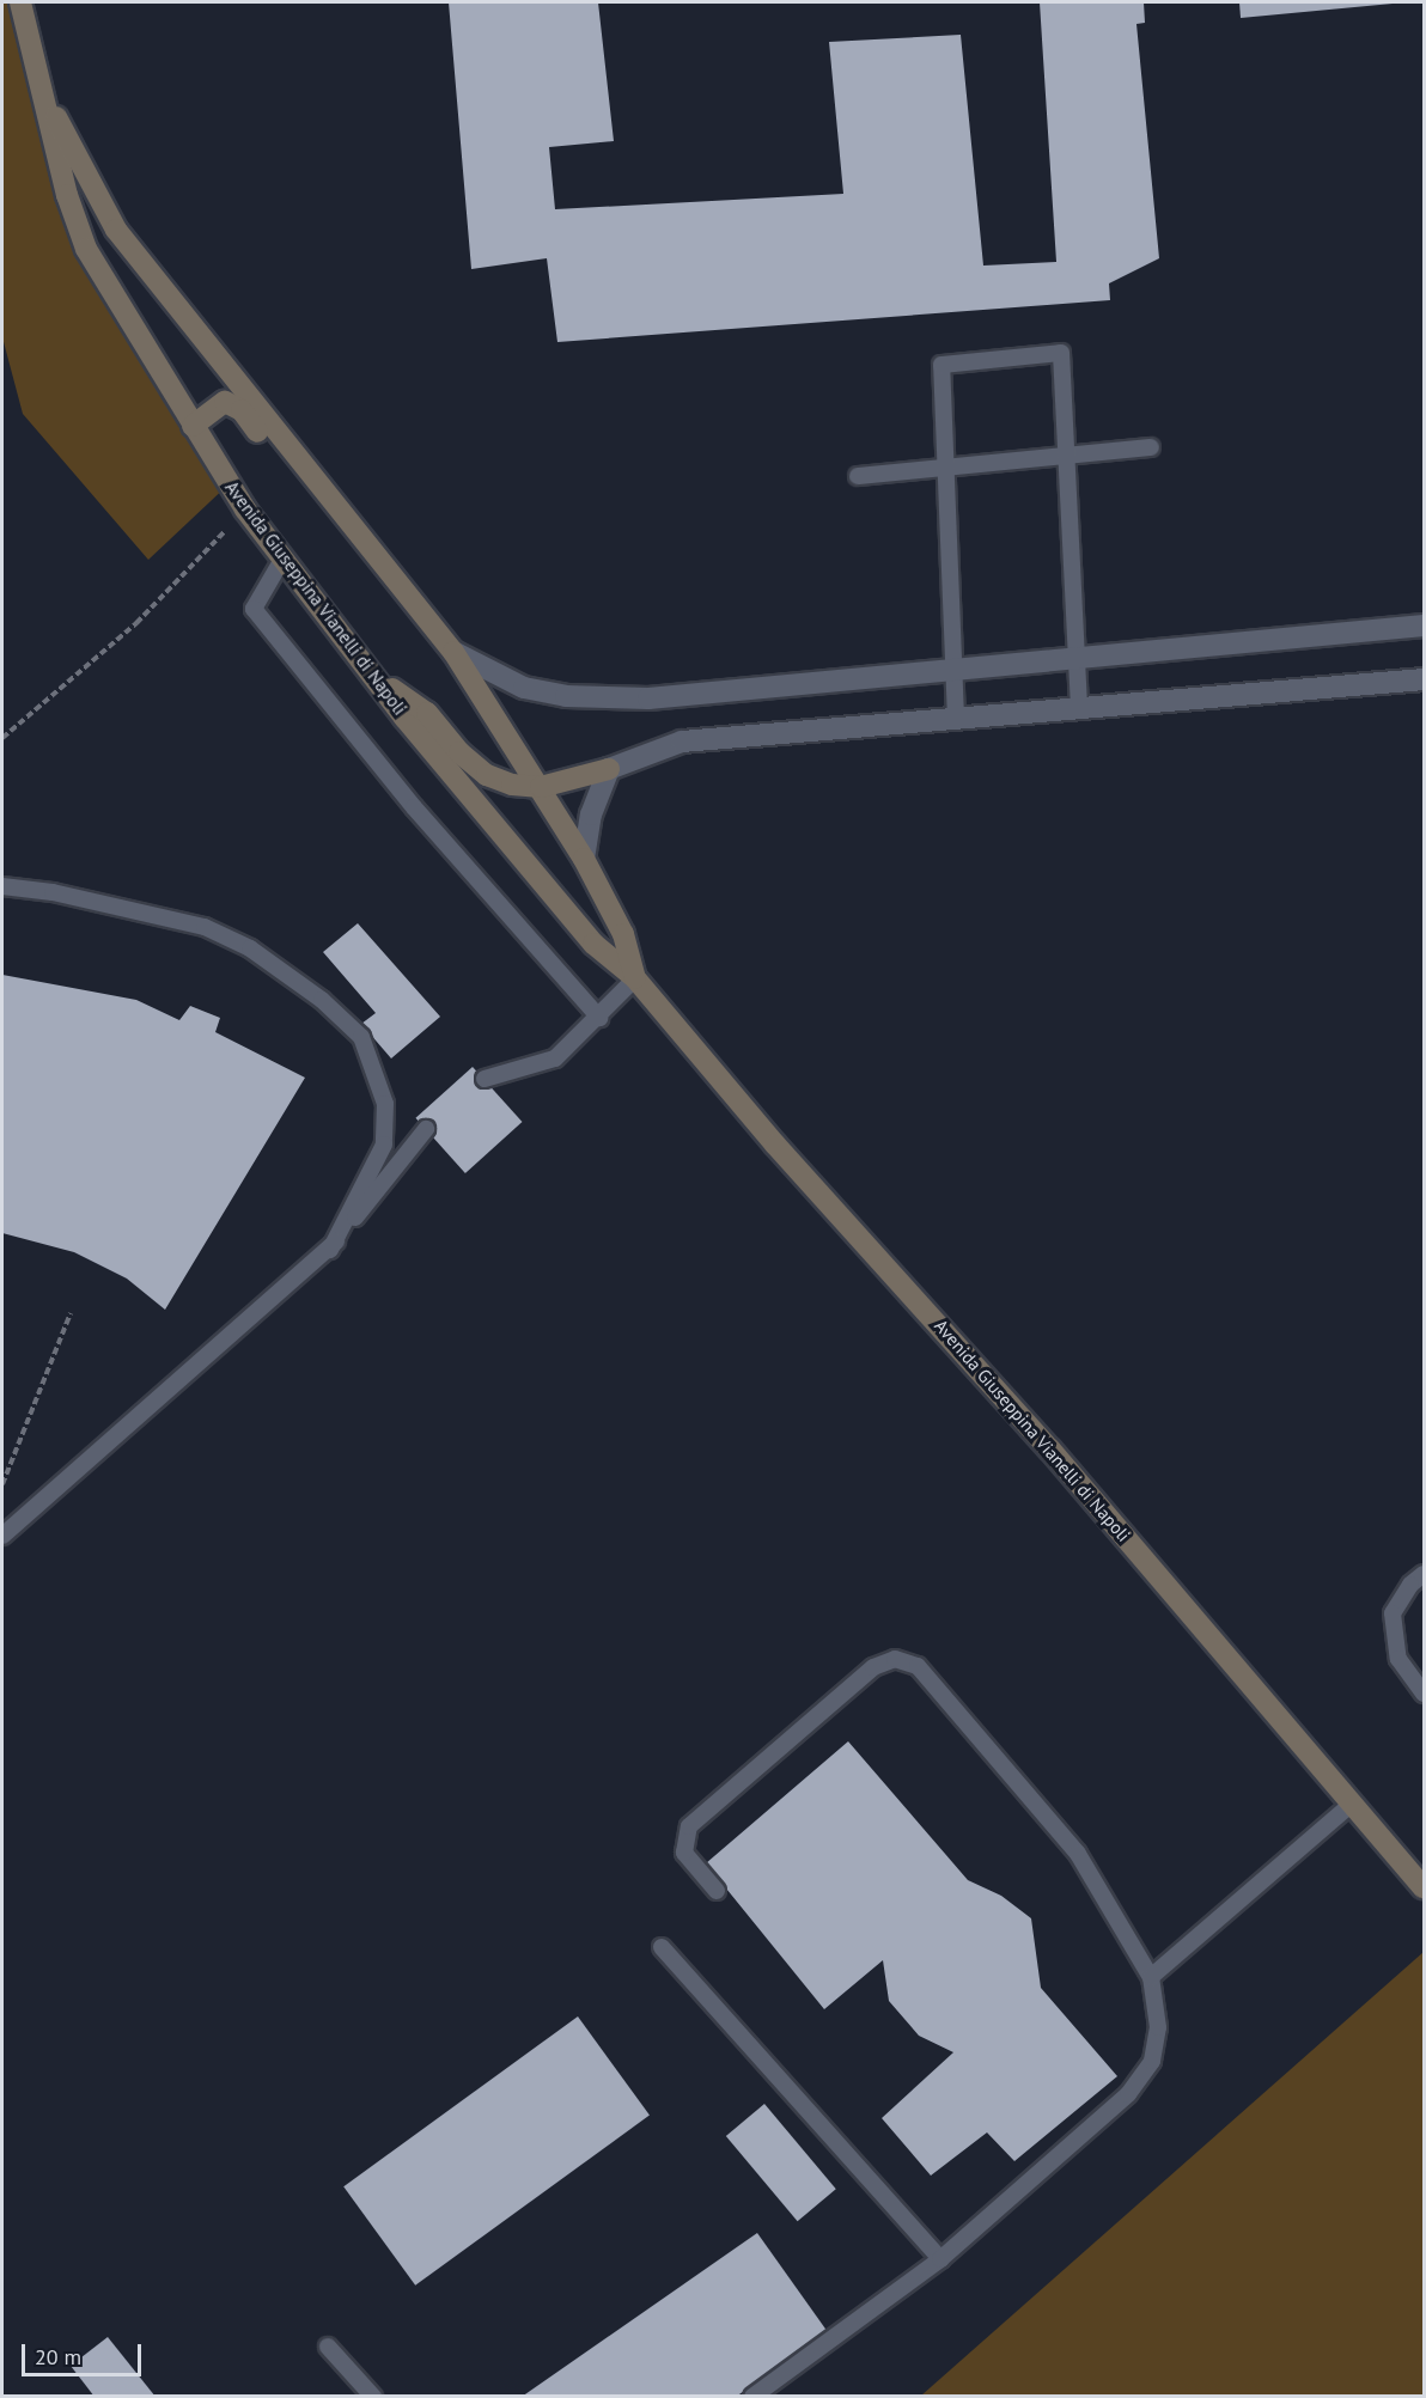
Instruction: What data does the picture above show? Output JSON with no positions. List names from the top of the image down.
{
  "streets": {
    "main road": ["Avenida Giuseppina Vianelli di Napoli"]
  },
  "scale_bar": "20 m"
}
